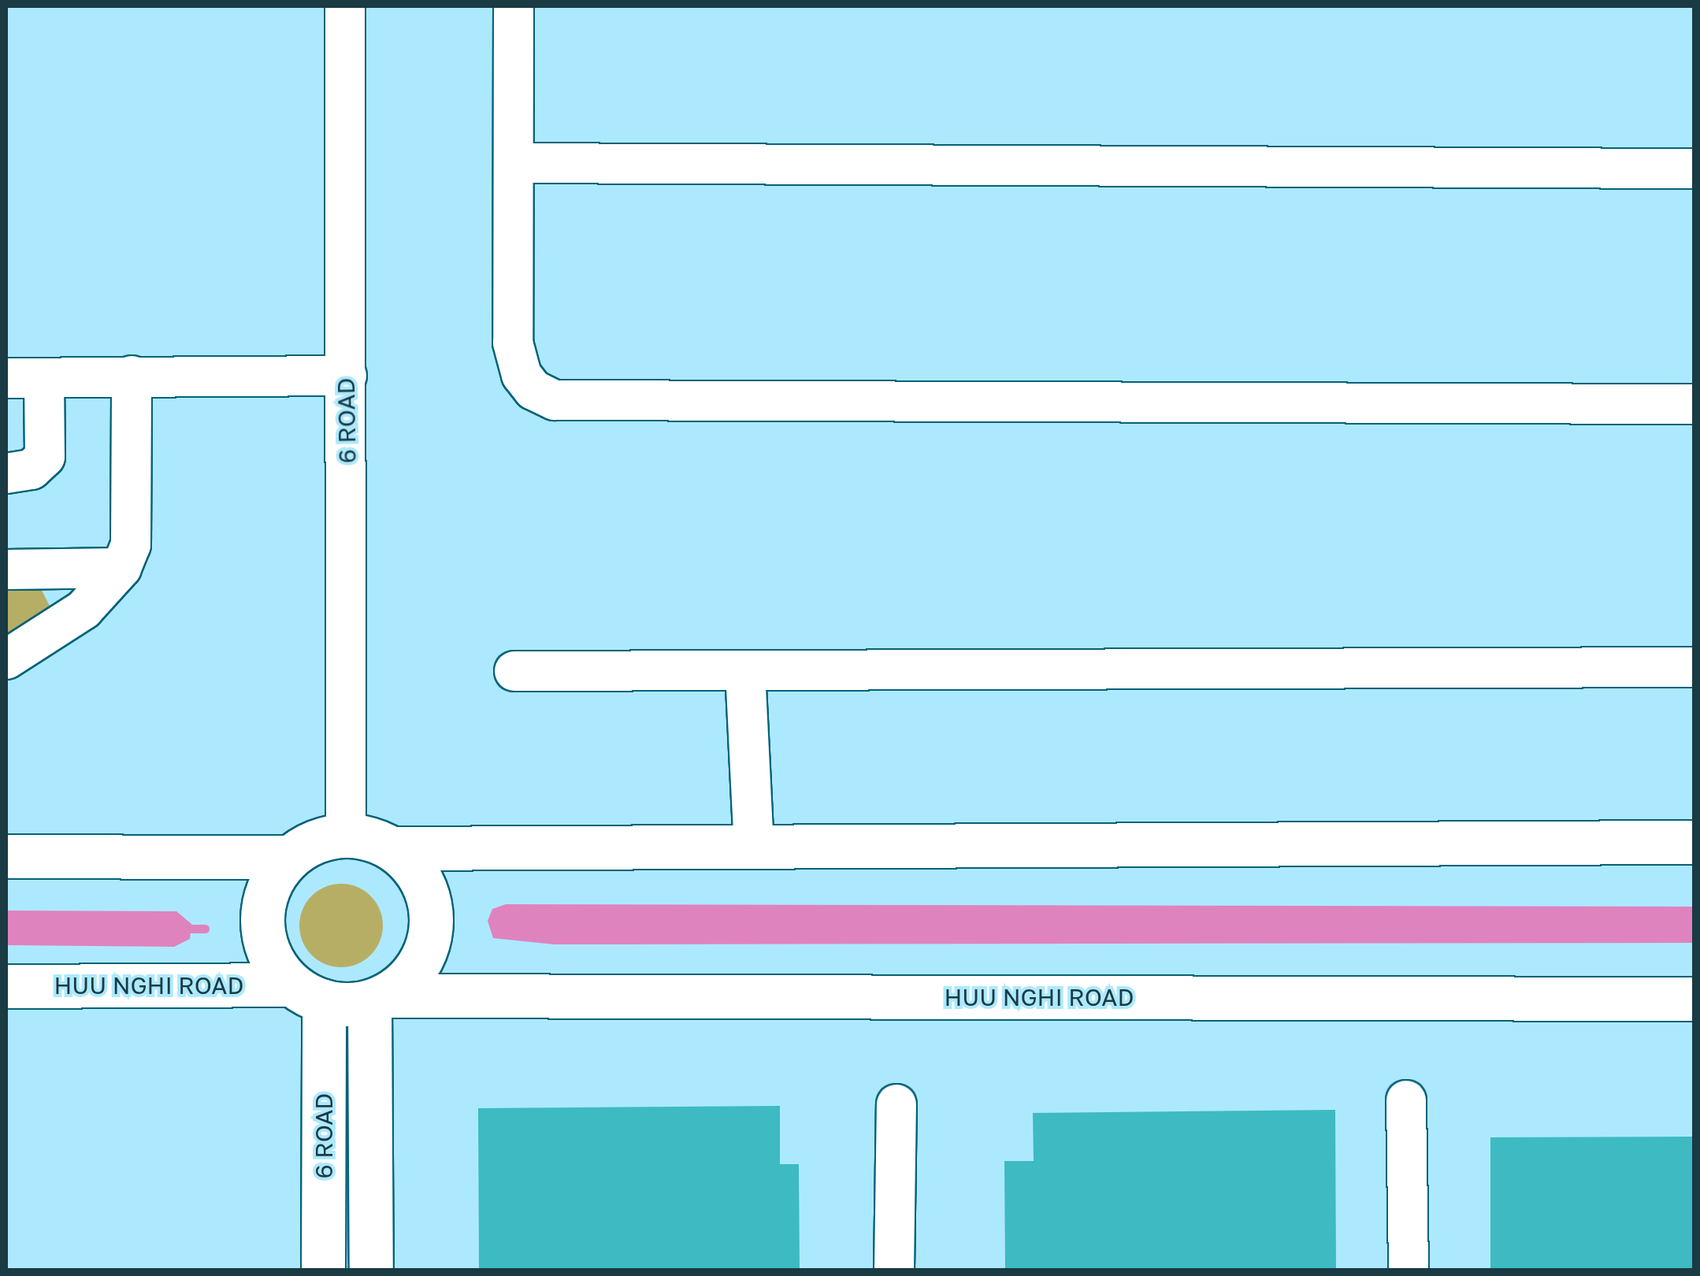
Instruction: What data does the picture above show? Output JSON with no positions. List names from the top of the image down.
{
  "streets": {
    "main road": ["6 ROAD", "HUU NGHI ROAD"]
  },
  "crossings": [
    ["6 ROAD", "HUU NGHI ROAD"]
  ]
}
